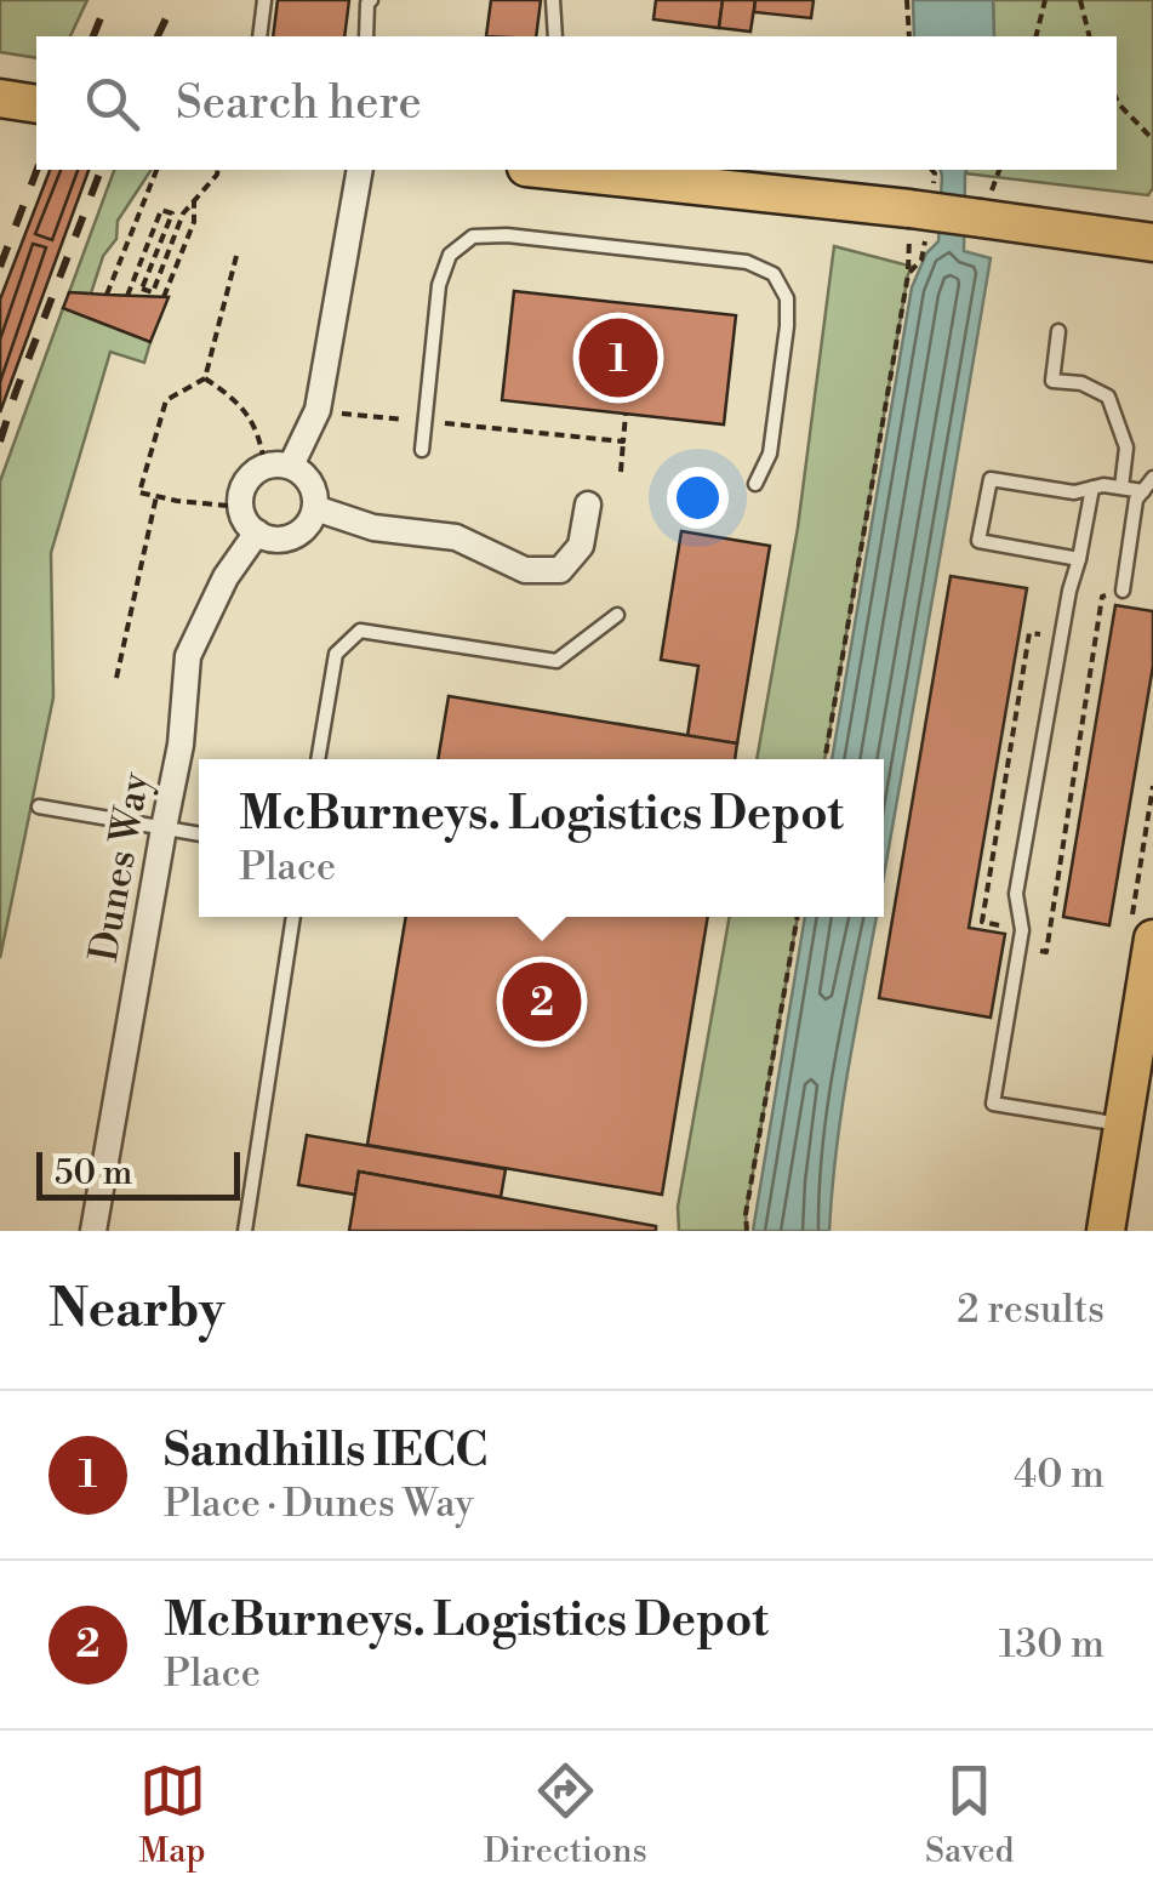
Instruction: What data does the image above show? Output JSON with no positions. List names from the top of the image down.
{
  "streets": {
    "street": ["Dunes Way"]
  },
  "scale_bar": "50 m",
  "page": {
    "search": "Search here",
    "pins": ["1", "2"],
    "popup": ["McBurneys. Logistics Depot", "Place"],
    "scale": "50 m",
    "heading": ["Nearby", "2 results"],
    "list": [
      {
        "mark": "1",
        "name": "Sandhills IECC",
        "note": "Place · Dunes Way",
        "value": "40 m"
      },
      {
        "mark": "2",
        "name": "McBurneys. Logistics Depot",
        "note": "Place",
        "value": "130 m"
      }
    ],
    "nav": ["Map", "Directions", "Saved"]
  }
}
